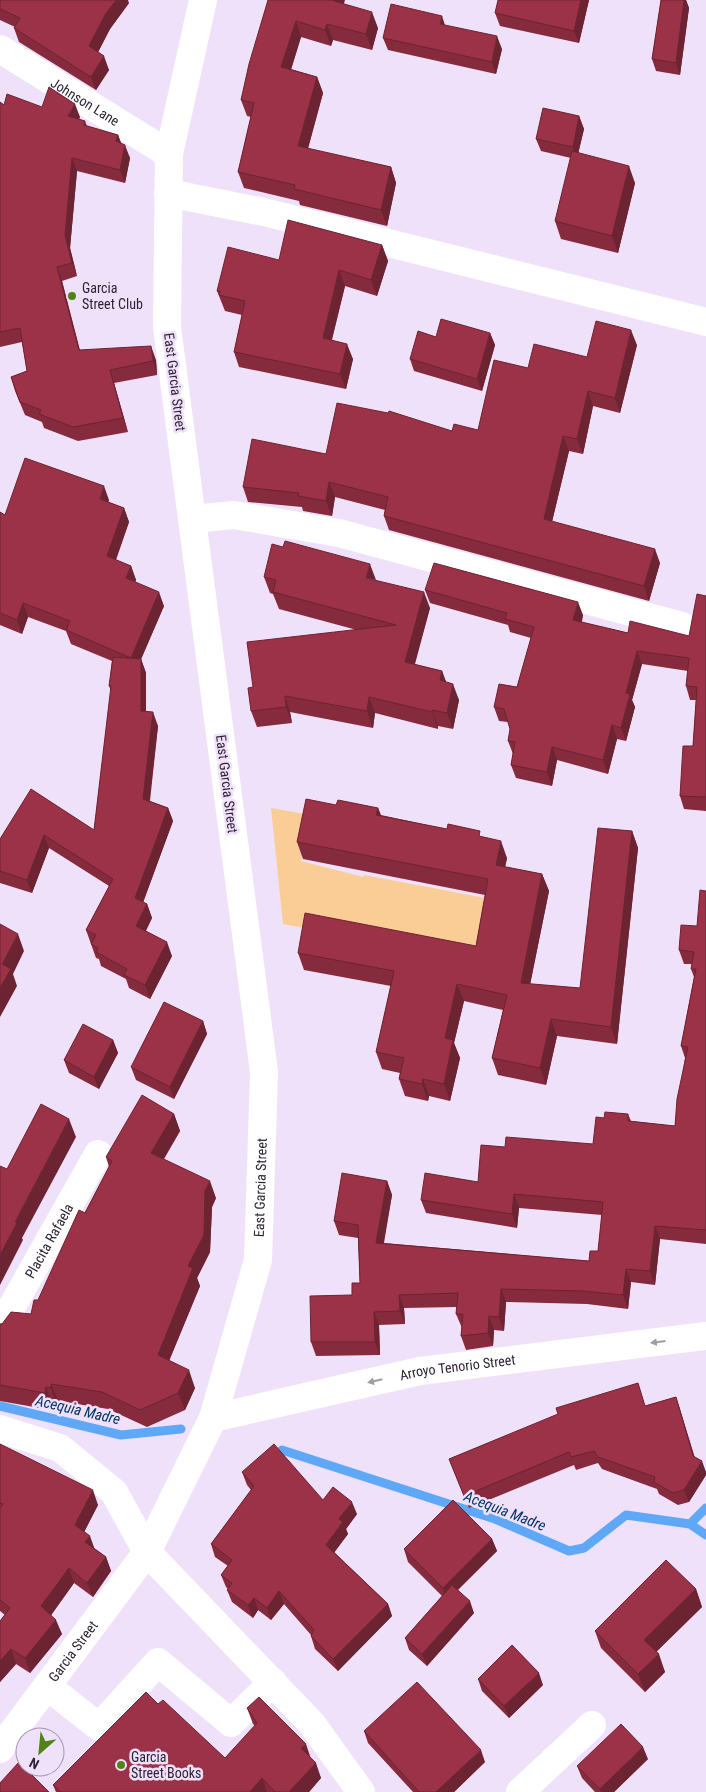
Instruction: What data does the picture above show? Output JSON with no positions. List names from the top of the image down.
{
  "streets": {
    "street": [
      "Johnson Lane",
      "East Garcia Street",
      "Placita Rafaela",
      "Arroyo Tenorio Street",
      "Garcia Street"
    ]
  },
  "crossings": [
    ["Johnson Lane", "East Garcia Street"],
    ["East Garcia Street", "Arroyo Tenorio Street"],
    ["East Garcia Street", "Garcia Street"]
  ],
  "one_way": ["Arroyo Tenorio Street"],
  "water": ["Acequia Madre"],
  "places": ["Garcia Street Club", "Garcia Street Books"],
  "north": "bottom left"
}
